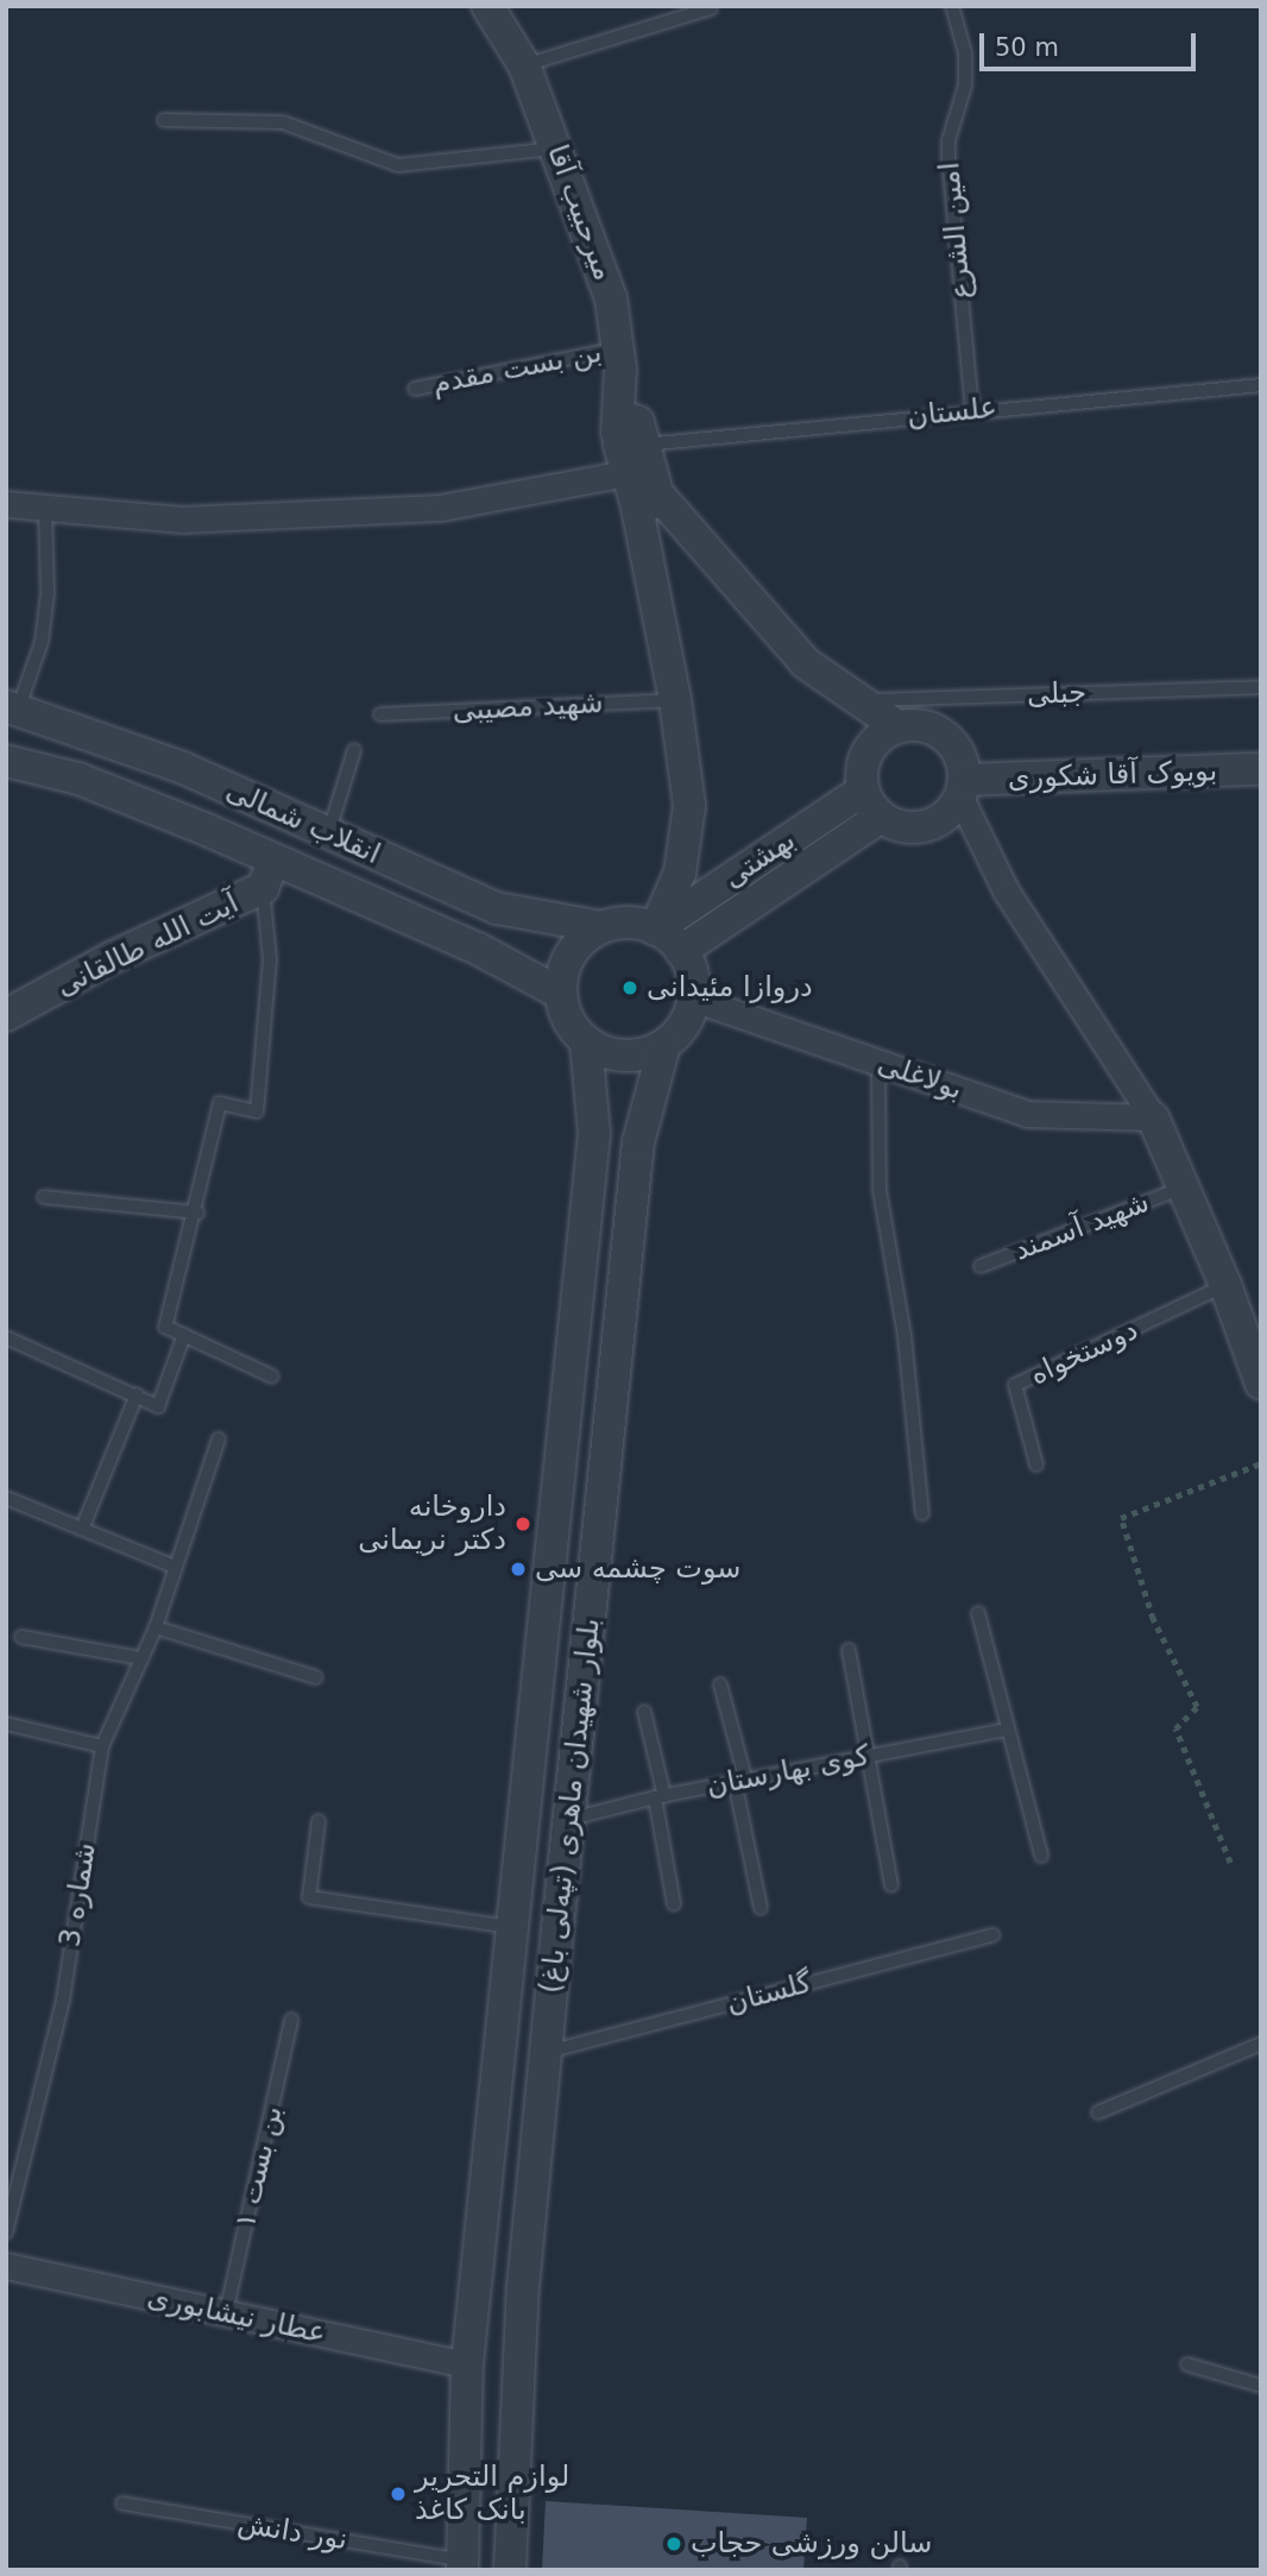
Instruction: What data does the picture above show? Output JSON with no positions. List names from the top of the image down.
{
  "streets": {
    "street": [
      "میرحبیب آقا",
      "بویوک آقا شکوری",
      "انقلاب شمالی",
      "بهشتی",
      "آیت الله طالقانی",
      "بولاغلی",
      "بلوار شهیدان ماهری (تپه‌لی باغ)",
      "عطار نیشابوری"
    ],
    "lane": [
      "امین الشرع",
      "بن بست مقدم",
      "علستان",
      "جبلی",
      "شهید مصیبی",
      "شهید آسمند",
      "دوستخواه",
      "کوی بهارستان",
      "شماره 3",
      "گلستان",
      "بن بست ۱",
      "نور دانش"
    ]
  },
  "crossings": [
    ["میرحبیب آقا", "بن بست مقدم"],
    ["میرحبیب آقا", "علستان"],
    ["میرحبیب آقا", "شهید مصیبی"],
    ["میرحبیب آقا", "انقلاب شمالی"],
    ["میرحبیب آقا", "بهشتی"],
    ["میرحبیب آقا", "بولاغلی"],
    ["میرحبیب آقا", "بلوار شهیدان ماهری (تپه‌لی باغ)"],
    ["امین الشرع", "علستان"],
    ["بویوک آقا شکوری", "بهشتی"],
    ["انقلاب شمالی", "بهشتی"],
    ["انقلاب شمالی", "آیت الله طالقانی"],
    ["انقلاب شمالی", "بولاغلی"],
    ["انقلاب شمالی", "بلوار شهیدان ماهری (تپه‌لی باغ)"],
    ["بهشتی", "بولاغلی"],
    ["بهشتی", "بلوار شهیدان ماهری (تپه‌لی باغ)"],
    ["بولاغلی", "بلوار شهیدان ماهری (تپه‌لی باغ)"],
    ["کوی بهارستان", "بلوار شهیدان ماهری (تپه‌لی باغ)"],
    ["بلوار شهیدان ماهری (تپه‌لی باغ)", "گلستان"],
    ["بلوار شهیدان ماهری (تپه‌لی باغ)", "عطار نیشابوری"],
    ["بلوار شهیدان ماهری (تپه‌لی باغ)", "نور دانش"],
    ["بن بست ۱", "عطار نیشابوری"]
  ],
  "places": [
    "دروازا مئیدانی",
    "داروخانه دكتر نریمانی",
    "سوت چشمه سی",
    "لوازم التحریر بانک کاغذ",
    "سالن ورزشی حجاب"
  ],
  "scale_bar": "50 m"
}
